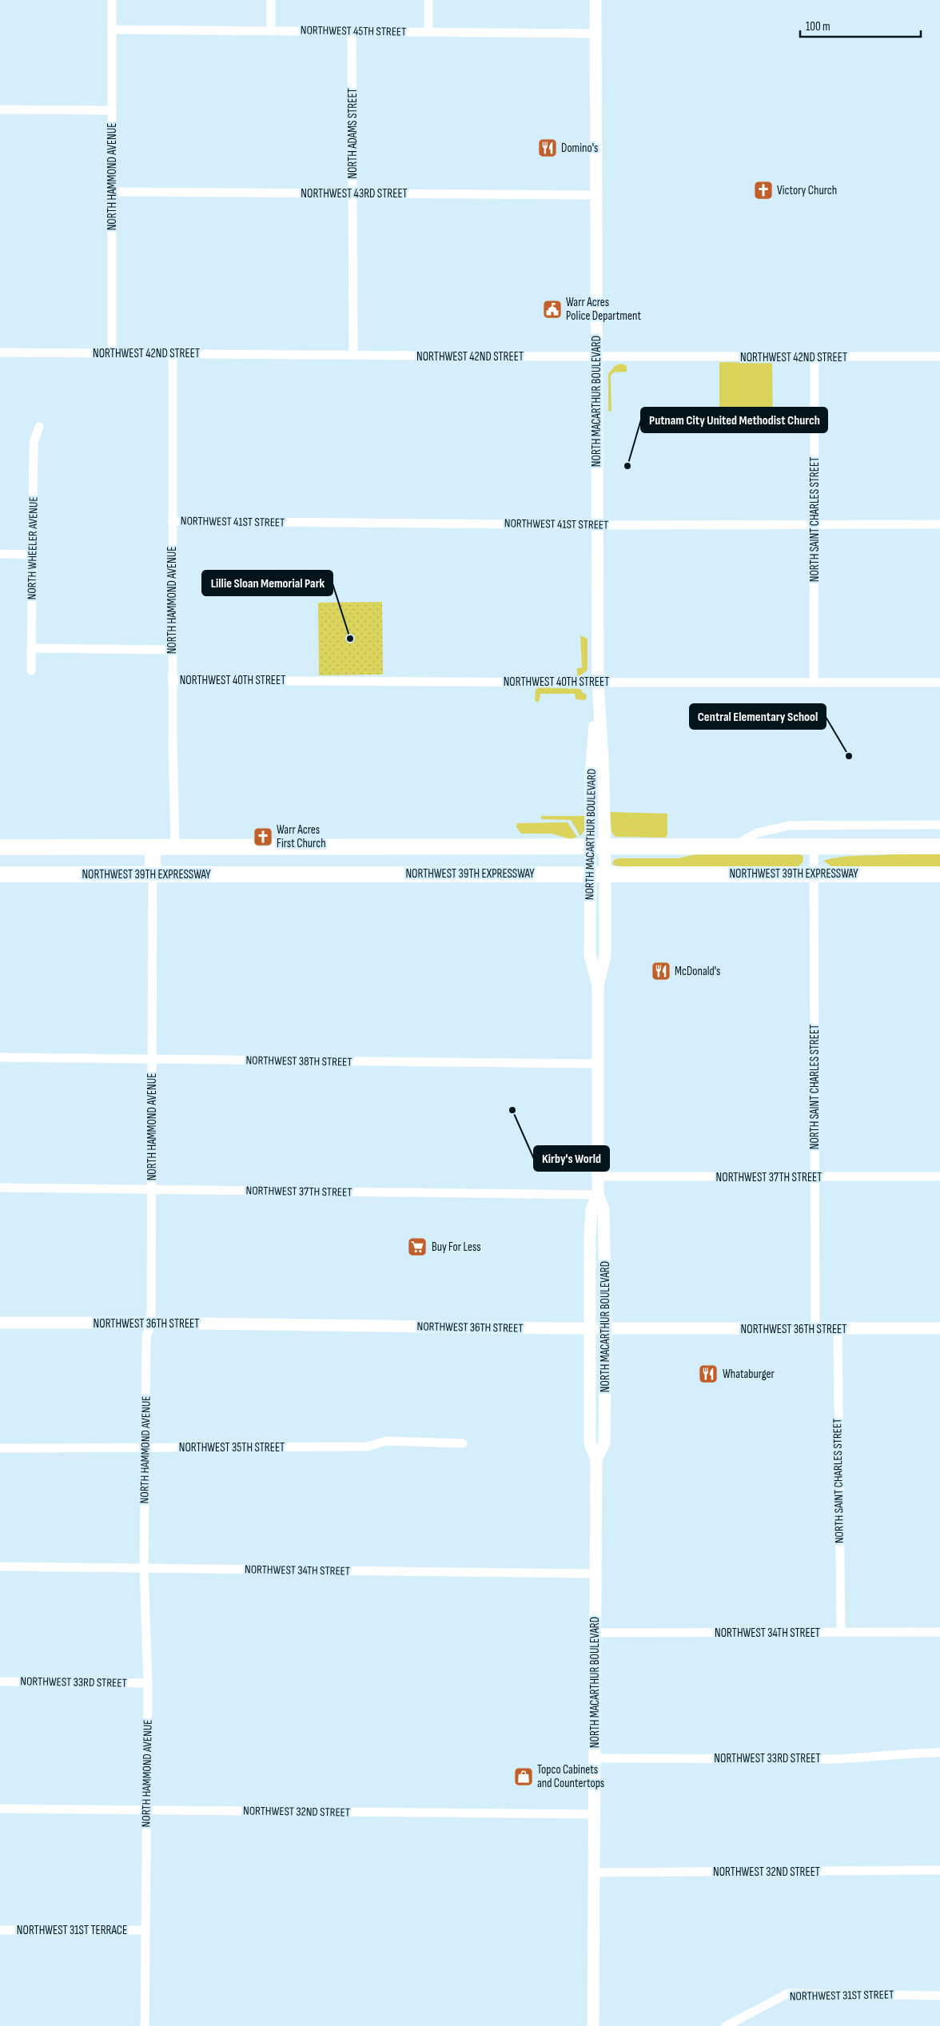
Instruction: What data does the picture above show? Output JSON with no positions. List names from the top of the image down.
{
  "streets": {
    "highway": ["NORTHWEST 39TH EXPRESSWAY"],
    "main road": ["NORTH MACARTHUR BOULEVARD", "NORTHWEST 36TH STREET"],
    "street": [
      "NORTHWEST 45TH STREET",
      "NORTH ADAMS STREET",
      "NORTH HAMMOND AVENUE",
      "NORTHWEST 43RD STREET",
      "NORTHWEST 42ND STREET",
      "NORTH SAINT CHARLES STREET",
      "NORTHWEST 41ST STREET",
      "NORTH WHEELER AVENUE",
      "NORTHWEST 40TH STREET",
      "NORTHWEST 38TH STREET",
      "NORTHWEST 37TH STREET",
      "NORTHWEST 35TH STREET",
      "NORTHWEST 34TH STREET",
      "NORTHWEST 33RD STREET",
      "NORTHWEST 32ND STREET",
      "NORTHWEST 31ST TERRACE",
      "NORTHWEST 31ST STREET"
    ]
  },
  "crossings": [
    ["NORTHWEST 45TH STREET", "NORTH ADAMS STREET"],
    ["NORTHWEST 45TH STREET", "NORTH HAMMOND AVENUE"],
    ["NORTHWEST 45TH STREET", "NORTH MACARTHUR BOULEVARD"],
    ["NORTH ADAMS STREET", "NORTHWEST 43RD STREET"],
    ["NORTH ADAMS STREET", "NORTHWEST 42ND STREET"],
    ["NORTH HAMMOND AVENUE", "NORTHWEST 43RD STREET"],
    ["NORTH HAMMOND AVENUE", "NORTHWEST 42ND STREET"],
    ["NORTH HAMMOND AVENUE", "NORTHWEST 41ST STREET"],
    ["NORTH HAMMOND AVENUE", "NORTHWEST 40TH STREET"],
    ["NORTH HAMMOND AVENUE", "NORTHWEST 39TH EXPRESSWAY"],
    ["NORTH HAMMOND AVENUE", "NORTHWEST 38TH STREET"],
    ["NORTH HAMMOND AVENUE", "NORTHWEST 37TH STREET"],
    ["NORTH HAMMOND AVENUE", "NORTHWEST 36TH STREET"],
    ["NORTH HAMMOND AVENUE", "NORTHWEST 35TH STREET"],
    ["NORTH HAMMOND AVENUE", "NORTHWEST 34TH STREET"],
    ["NORTH HAMMOND AVENUE", "NORTHWEST 33RD STREET"],
    ["NORTH HAMMOND AVENUE", "NORTHWEST 32ND STREET"],
    ["NORTH HAMMOND AVENUE", "NORTHWEST 31ST TERRACE"],
    ["NORTHWEST 43RD STREET", "NORTH MACARTHUR BOULEVARD"],
    ["NORTHWEST 42ND STREET", "NORTH MACARTHUR BOULEVARD"],
    ["NORTHWEST 42ND STREET", "NORTH SAINT CHARLES STREET"],
    ["NORTH MACARTHUR BOULEVARD", "NORTHWEST 41ST STREET"],
    ["NORTH MACARTHUR BOULEVARD", "NORTHWEST 40TH STREET"],
    ["NORTH MACARTHUR BOULEVARD", "NORTHWEST 39TH EXPRESSWAY"],
    ["NORTH MACARTHUR BOULEVARD", "NORTHWEST 38TH STREET"],
    ["NORTH MACARTHUR BOULEVARD", "NORTHWEST 37TH STREET"],
    ["NORTH MACARTHUR BOULEVARD", "NORTHWEST 36TH STREET"],
    ["NORTH MACARTHUR BOULEVARD", "NORTHWEST 34TH STREET"],
    ["NORTH MACARTHUR BOULEVARD", "NORTHWEST 33RD STREET"],
    ["NORTH MACARTHUR BOULEVARD", "NORTHWEST 32ND STREET"],
    ["NORTH SAINT CHARLES STREET", "NORTHWEST 41ST STREET"],
    ["NORTH SAINT CHARLES STREET", "NORTHWEST 40TH STREET"],
    ["NORTH SAINT CHARLES STREET", "NORTHWEST 39TH EXPRESSWAY"],
    ["NORTH SAINT CHARLES STREET", "NORTHWEST 37TH STREET"],
    ["NORTH SAINT CHARLES STREET", "NORTHWEST 36TH STREET"],
    ["NORTH SAINT CHARLES STREET", "NORTHWEST 34TH STREET"]
  ],
  "places": {
    "restaurant": ["Domino's", "McDonald's", "Whataburger"],
    "church": ["Victory Church", "Warr Acres First Church"],
    "public building": ["Warr Acres Police Department"],
    "other": [
      "Putnam City United Methodist Church",
      "Lillie Sloan Memorial Park",
      "Central Elementary School",
      "Kirby's World"
    ],
    "supermarket": ["Buy For Less"],
    "shop": ["Topco Cabinets and Countertops"]
  },
  "scale_bar": "100 m"
}
